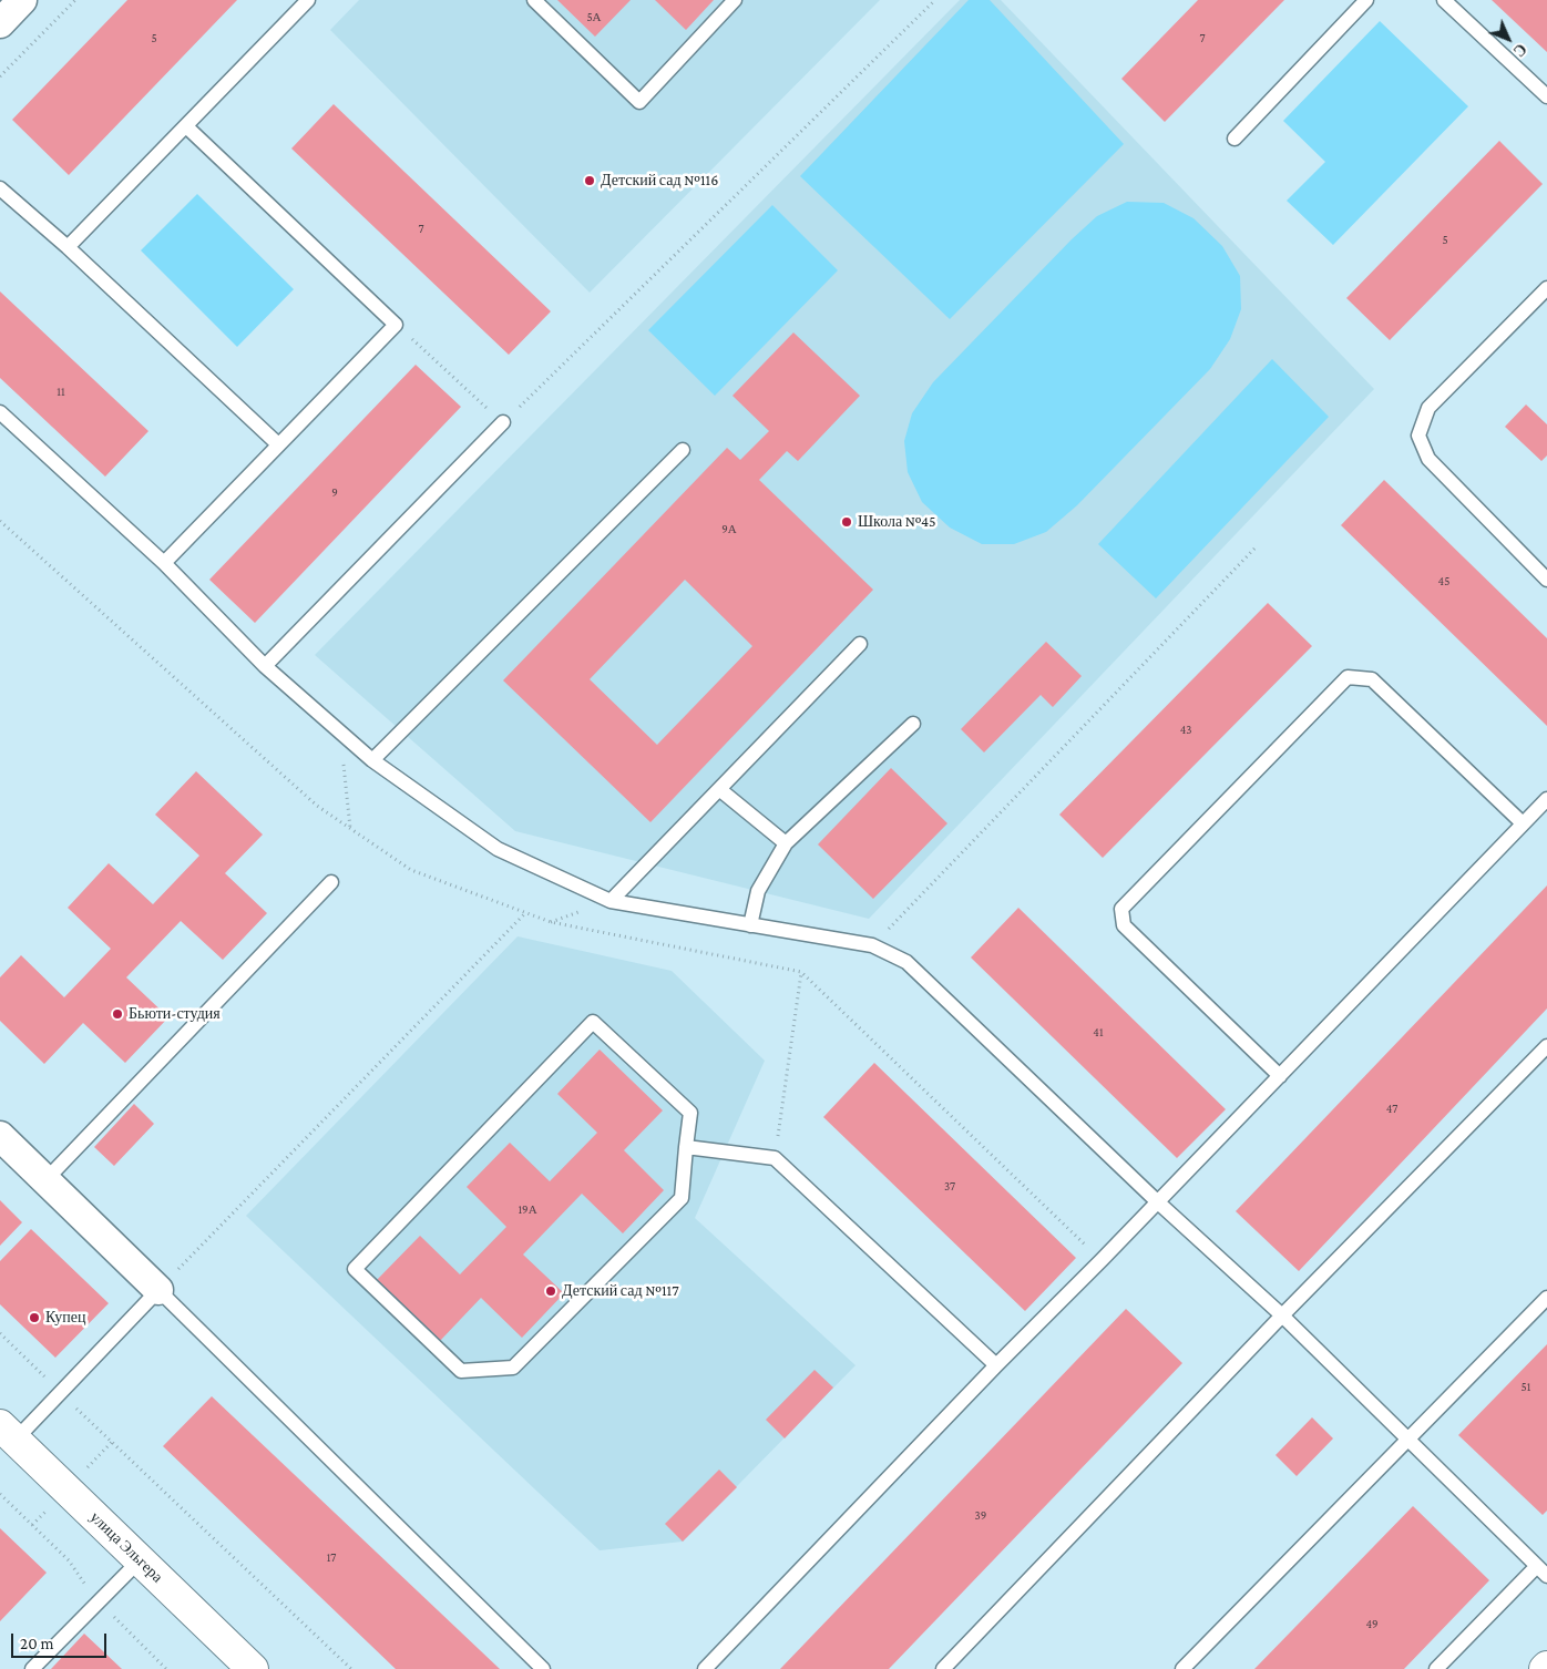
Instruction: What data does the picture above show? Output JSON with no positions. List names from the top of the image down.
{
  "streets": {
    "street": ["улица Эльгера"]
  },
  "places": [
    "Детский сад №116",
    "Школа №45",
    "Бьюти-студия",
    "Детский сад №117",
    "Купец"
  ],
  "house_numbers": [
    "5А",
    "5",
    "7",
    "7",
    "5",
    "11",
    "9",
    "9А",
    "45",
    "43",
    "41",
    "47",
    "37",
    "19А",
    "51",
    "39",
    "17",
    "49"
  ],
  "scale_bar": "20 m",
  "north": "bottom right"
}
